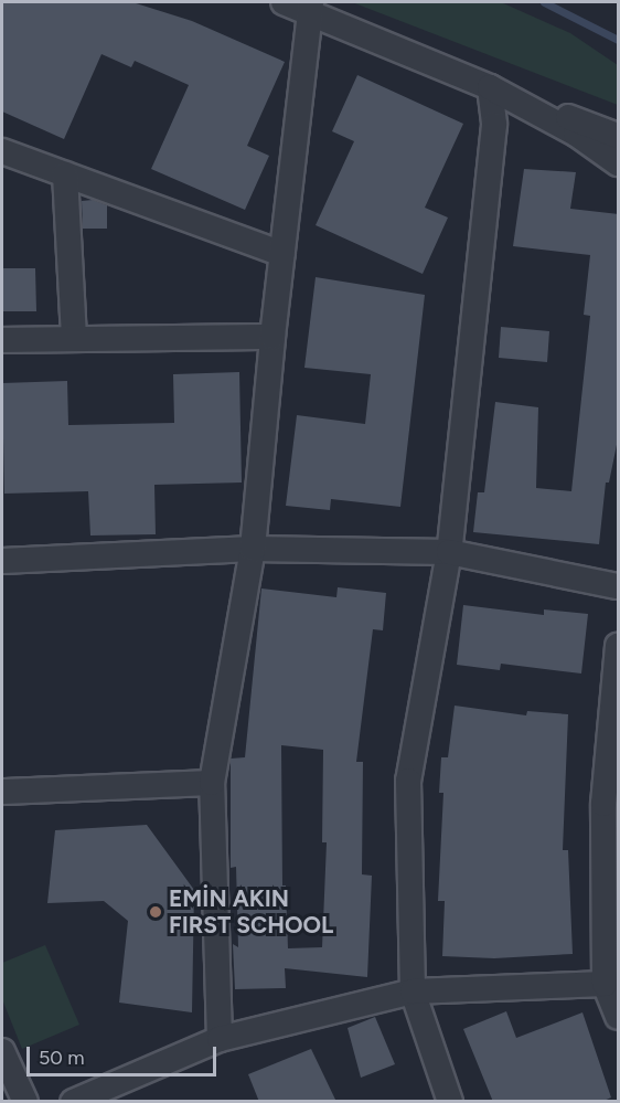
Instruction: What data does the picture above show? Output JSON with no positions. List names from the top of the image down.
{
  "places": ["EMİN AKIN FIRST SCHOOL"],
  "scale_bar": "50 m"
}
